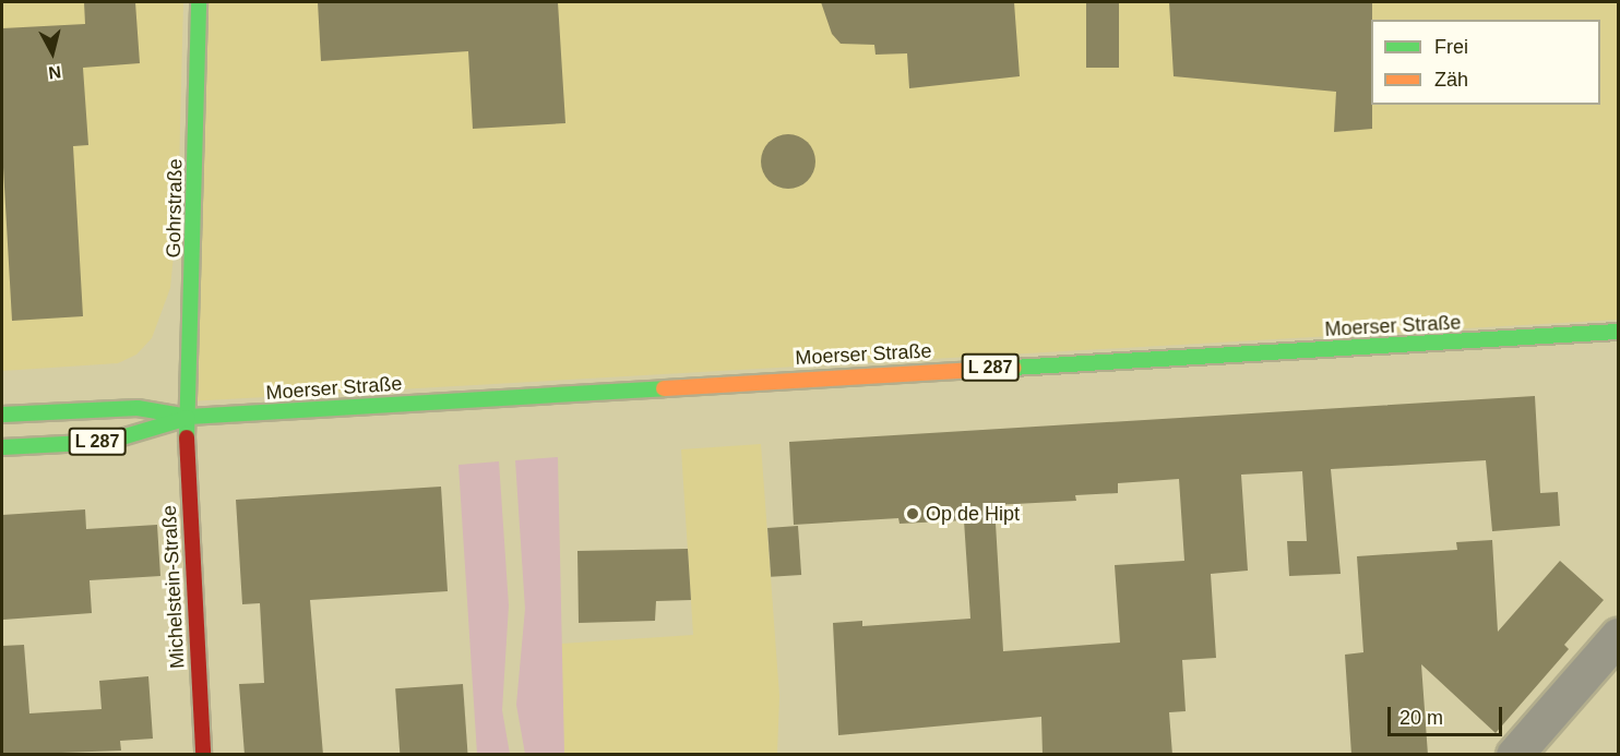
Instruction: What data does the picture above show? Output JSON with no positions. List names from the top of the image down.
{
  "streets": {
    "main road": [
      "Gohrstraße",
      "Moerser Straße",
      "L 287",
      "Michelstein-Straße"
    ]
  },
  "crossings": [
    ["Gohrstraße", "Moerser Straße"],
    ["Gohrstraße", "Michelstein-Straße"],
    ["Moerser Straße", "Michelstein-Straße"]
  ],
  "places": ["Op de Hipt"],
  "legend": ["Frei", "Zäh"],
  "scale_bar": "20 m",
  "north": "bottom"
}
